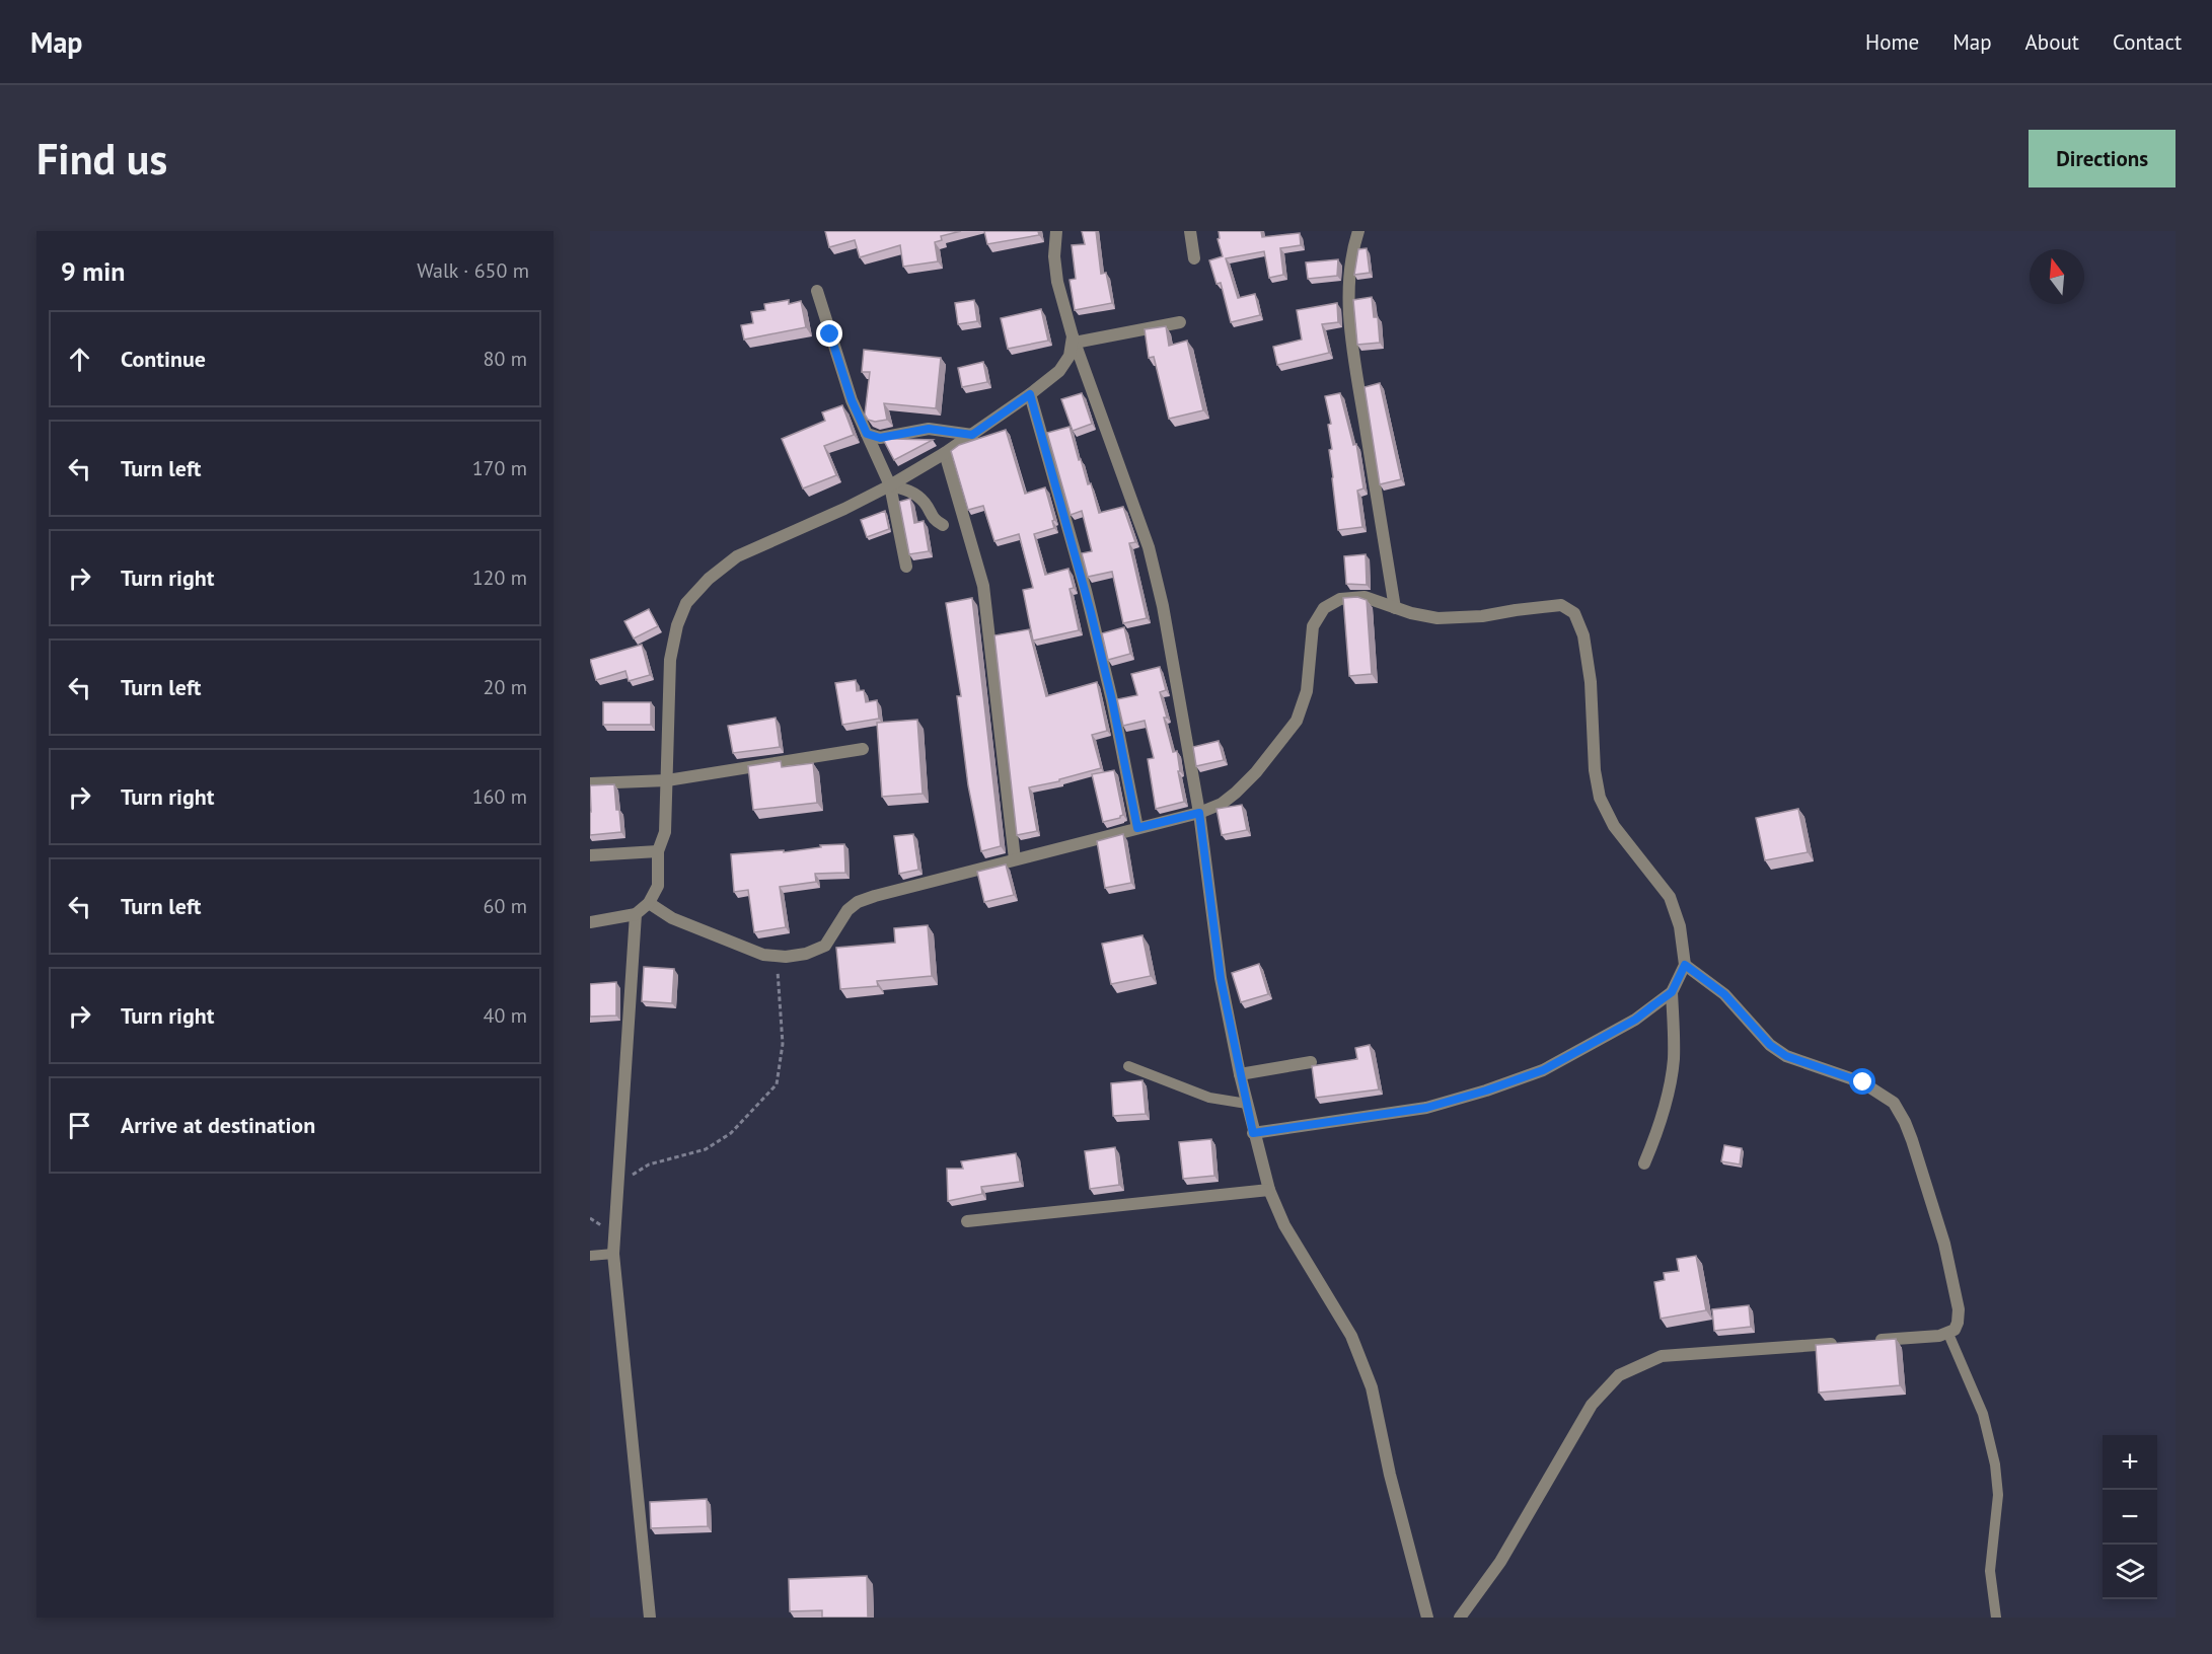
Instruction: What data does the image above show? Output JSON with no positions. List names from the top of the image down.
{
  "north": "top",
  "page": {
    "header": "Map",
    "nav": [
      "Home",
      "Map",
      "About",
      "Contact"
    ],
    "buttons": "Directions",
    "title": "Find us",
    "heading": ["9 min", "Walk · 650 m"],
    "list": [
      ["Continue", "80 m"],
      ["Turn left", "170 m"],
      ["Turn right", "120 m"],
      ["Turn left", "20 m"],
      ["Turn right", "160 m"],
      ["Turn left", "60 m"],
      ["Turn right", "40 m"],
      "Arrive at destination"
    ],
    "map_buttons": ["+", "−"]
  }
}
